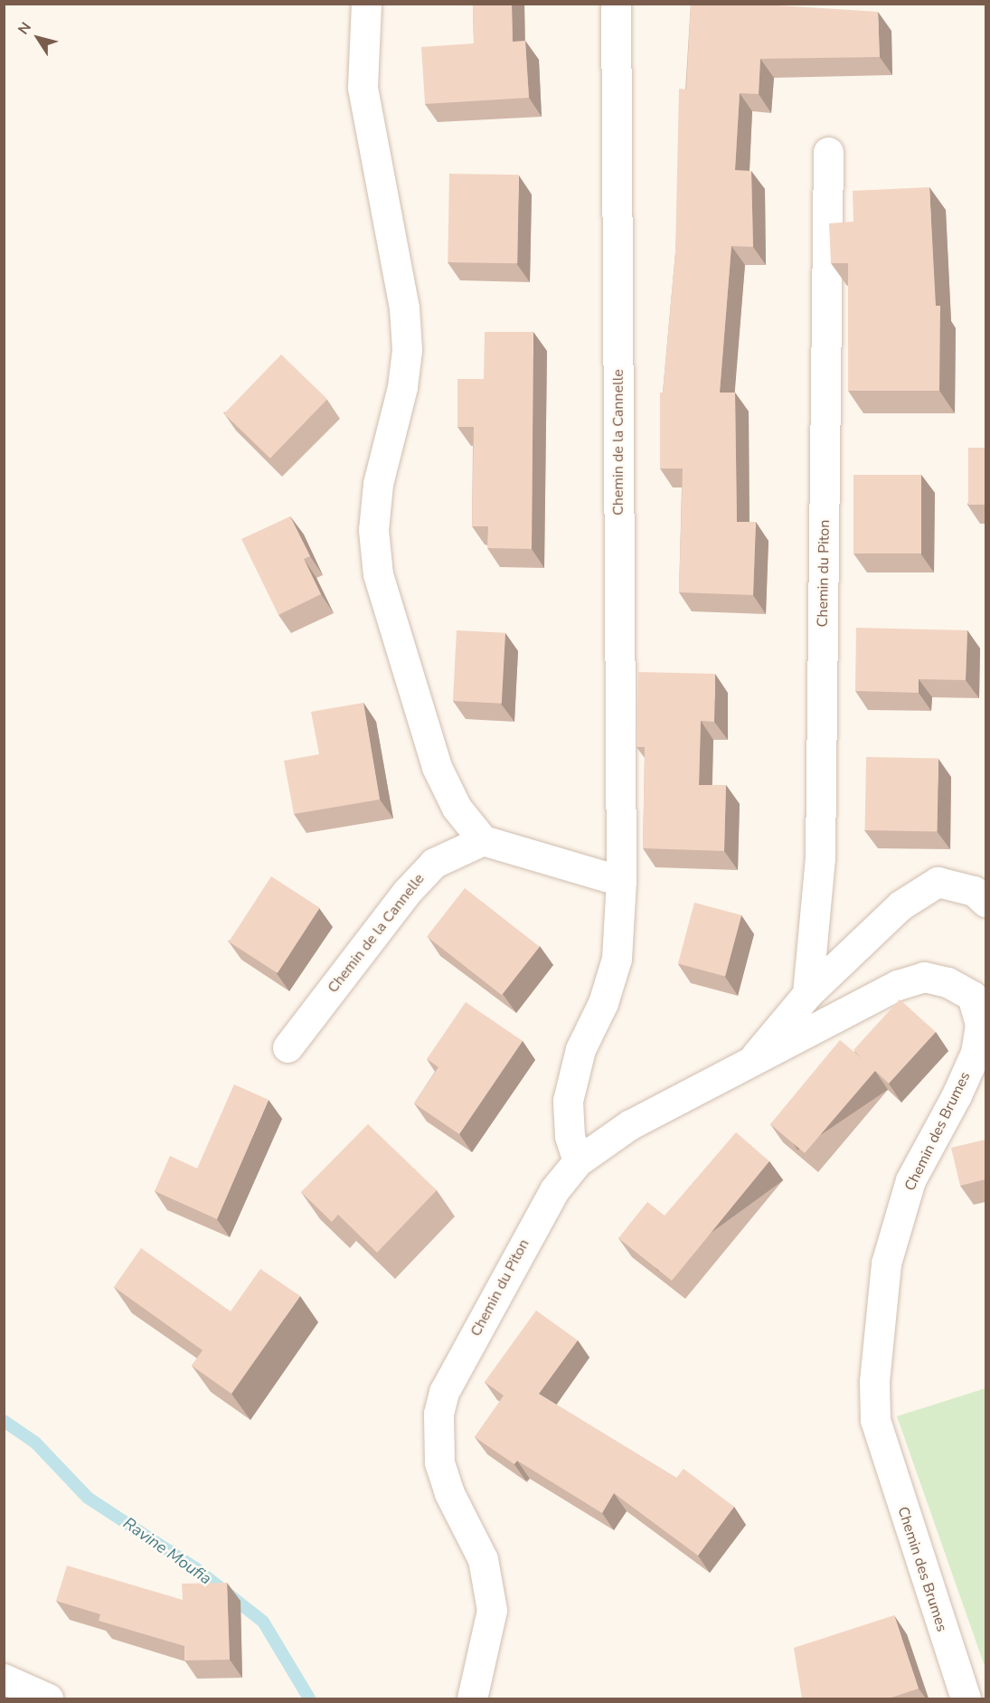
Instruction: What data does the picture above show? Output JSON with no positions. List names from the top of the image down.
{
  "streets": {
    "street": ["Chemin de la Cannelle", "Chemin du Piton", "Chemin des Brumes"]
  },
  "crossings": [
    ["Chemin de la Cannelle", "Chemin du Piton"],
    ["Chemin du Piton", "Chemin des Brumes"]
  ],
  "water": ["Ravine Moufia"],
  "north": "top left"
}
